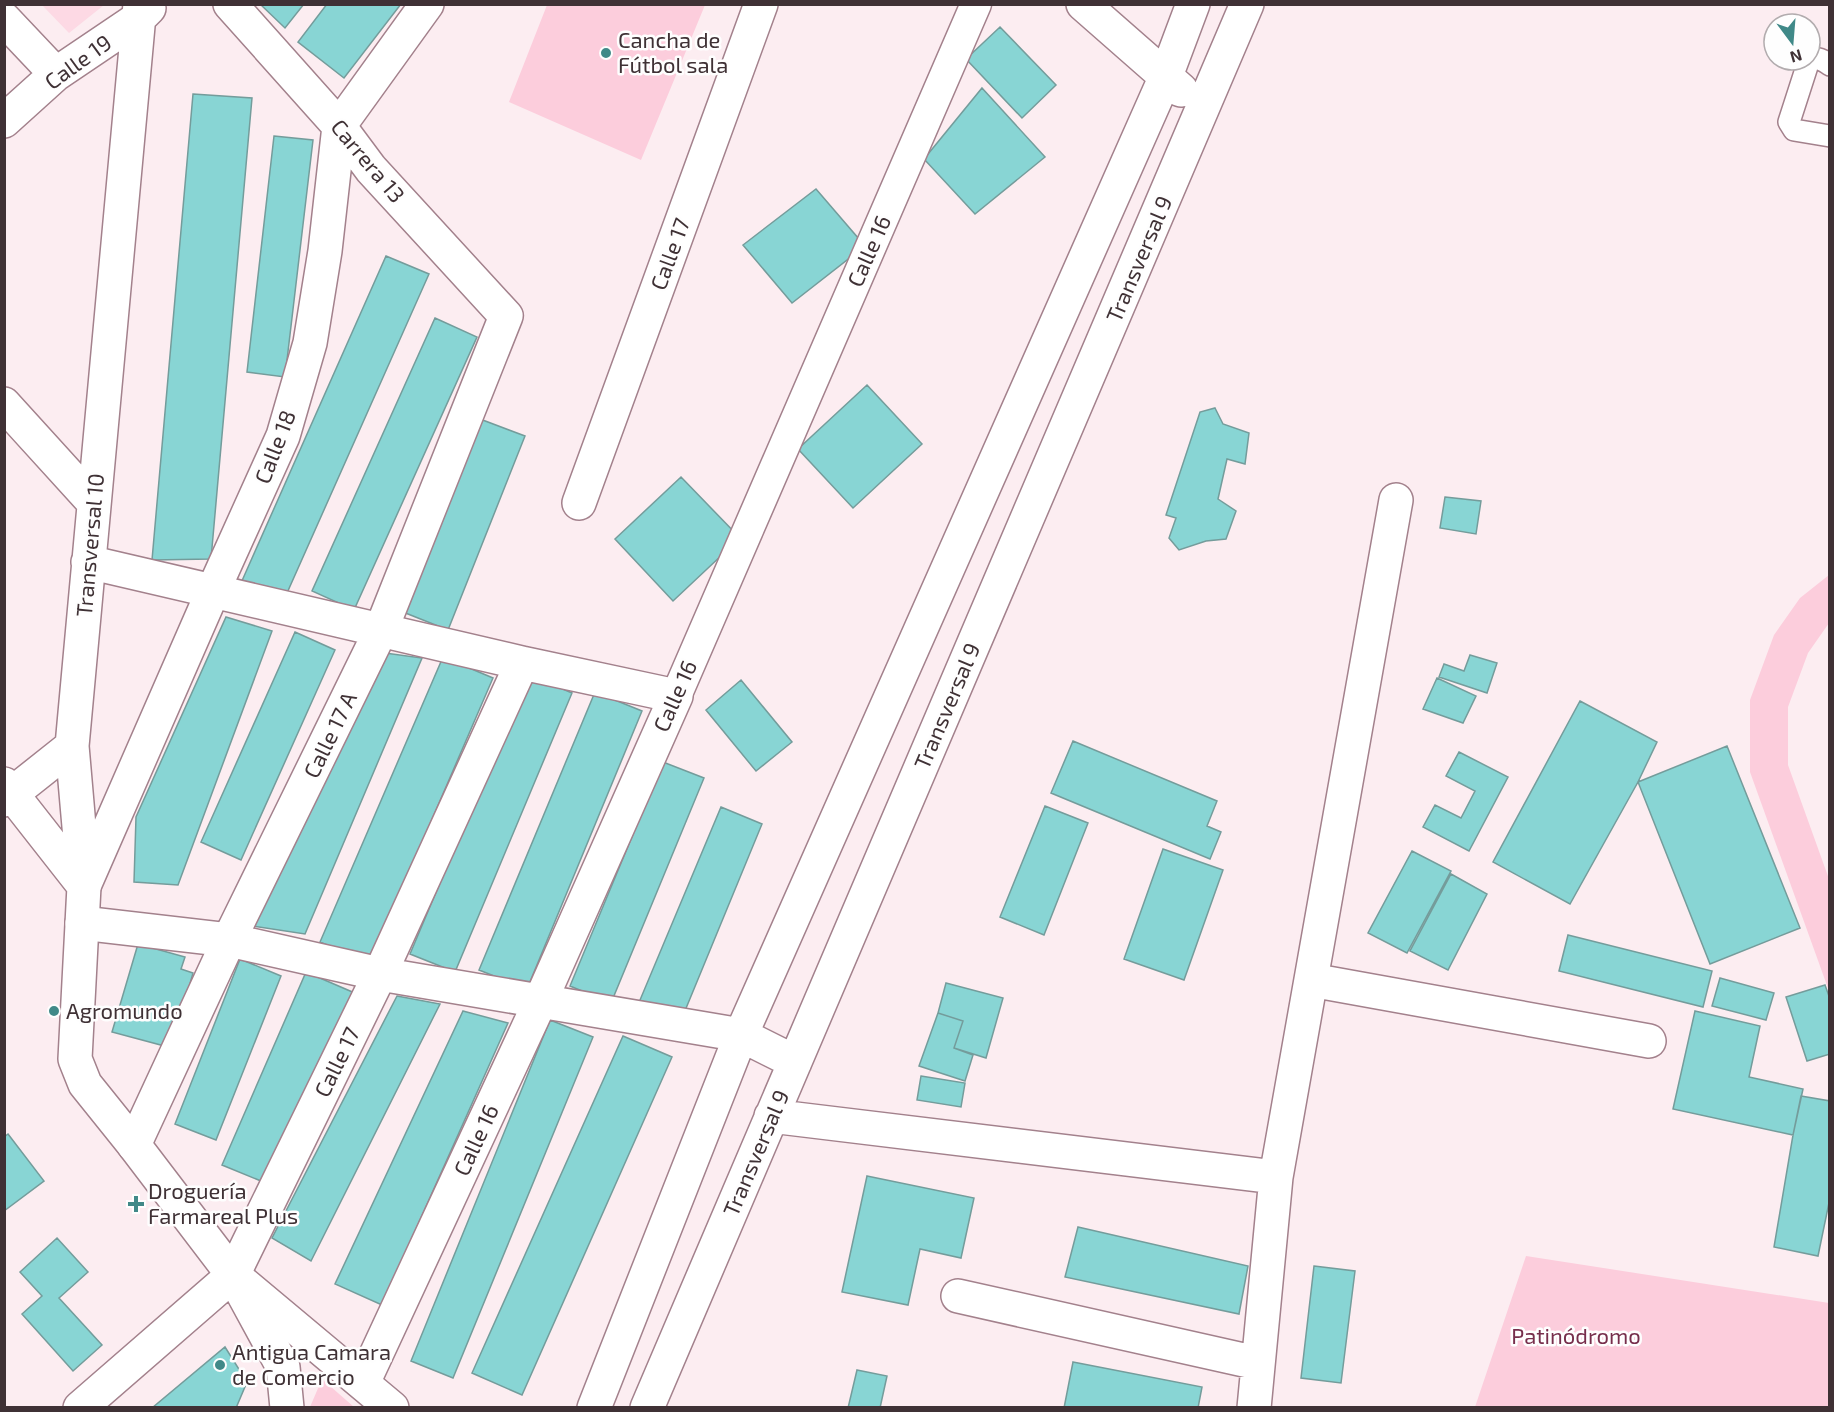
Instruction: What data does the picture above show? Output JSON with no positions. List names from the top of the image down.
{
  "streets": {
    "street": [
      "Calle 19",
      "Carrera 13",
      "Calle 16",
      "Calle 17",
      "Transversal 9",
      "Calle 18",
      "Transversal 10",
      "Calle 17 A"
    ]
  },
  "crossings": [
    ["Calle 19", "Transversal 10"],
    ["Carrera 13", "Calle 18"],
    ["Carrera 13", "Calle 17 A"],
    ["Calle 17", "Transversal 10"],
    ["Calle 18", "Transversal 10"],
    ["Transversal 10", "Calle 17 A"]
  ],
  "parks": ["Patinódromo"],
  "places": {
    "other": ["Cancha de Fútbol sala", "Agromundo", "Antigua Camara de Comercio"],
    "health": ["Droguería Farmareal Plus"]
  },
  "north": "bottom"
}
